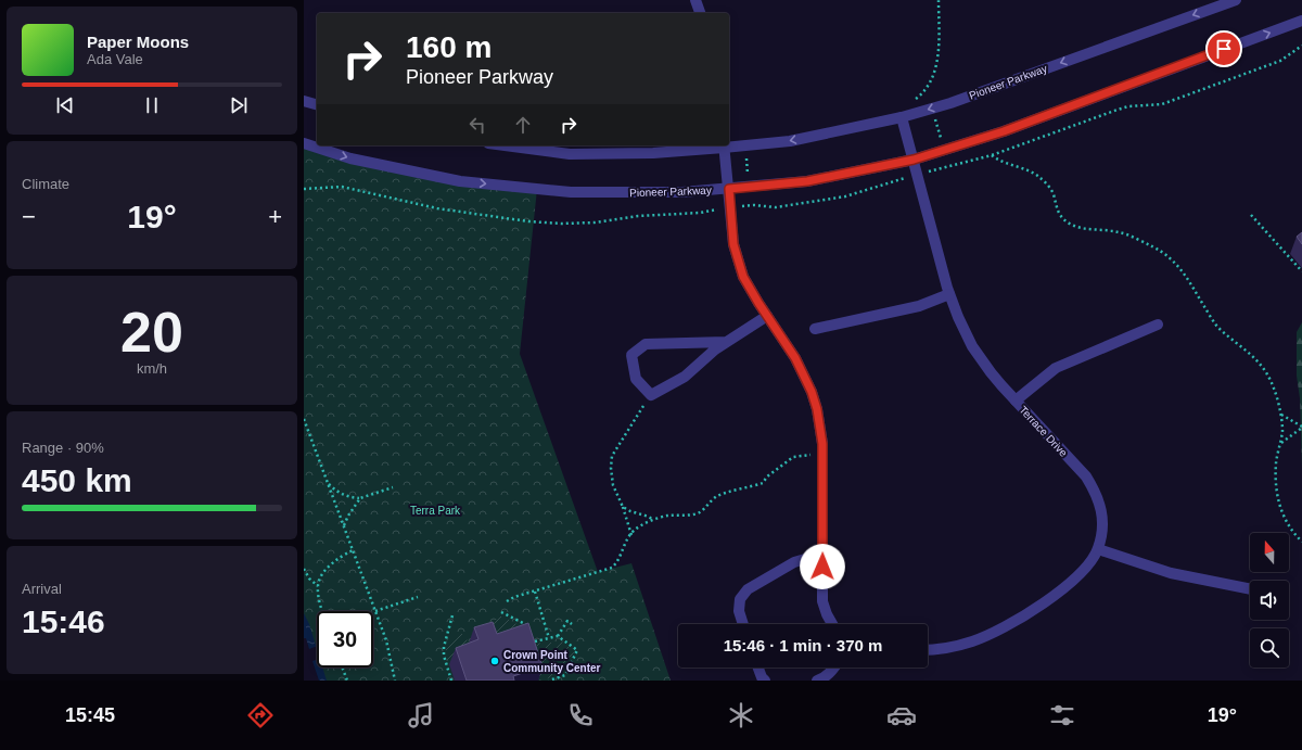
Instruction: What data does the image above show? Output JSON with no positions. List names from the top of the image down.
{
  "streets": {
    "street": ["Pioneer Parkway", "Terrace Drive"]
  },
  "crossings": [
    ["Pioneer Parkway", "Terrace Drive"]
  ],
  "parks": ["Terra Park"],
  "places": ["Crown Point Community Center"],
  "north": "top",
  "page": {
    "turn": ["160 m", "Pioneer Parkway"],
    "song": ["Paper Moons", "Ada Vale"],
    "tile": [
      "Climate",
      ["20", "km/h"],
      ["Range · 90%", "450 km"],
      ["Arrival", "15:46"]
    ],
    "heat": ["−", "19°", "+"],
    "limit": "30",
    "trip": "15:46 · 1 min · 370 m",
    "tabs": ["15:45", "19°"]
  }
}
